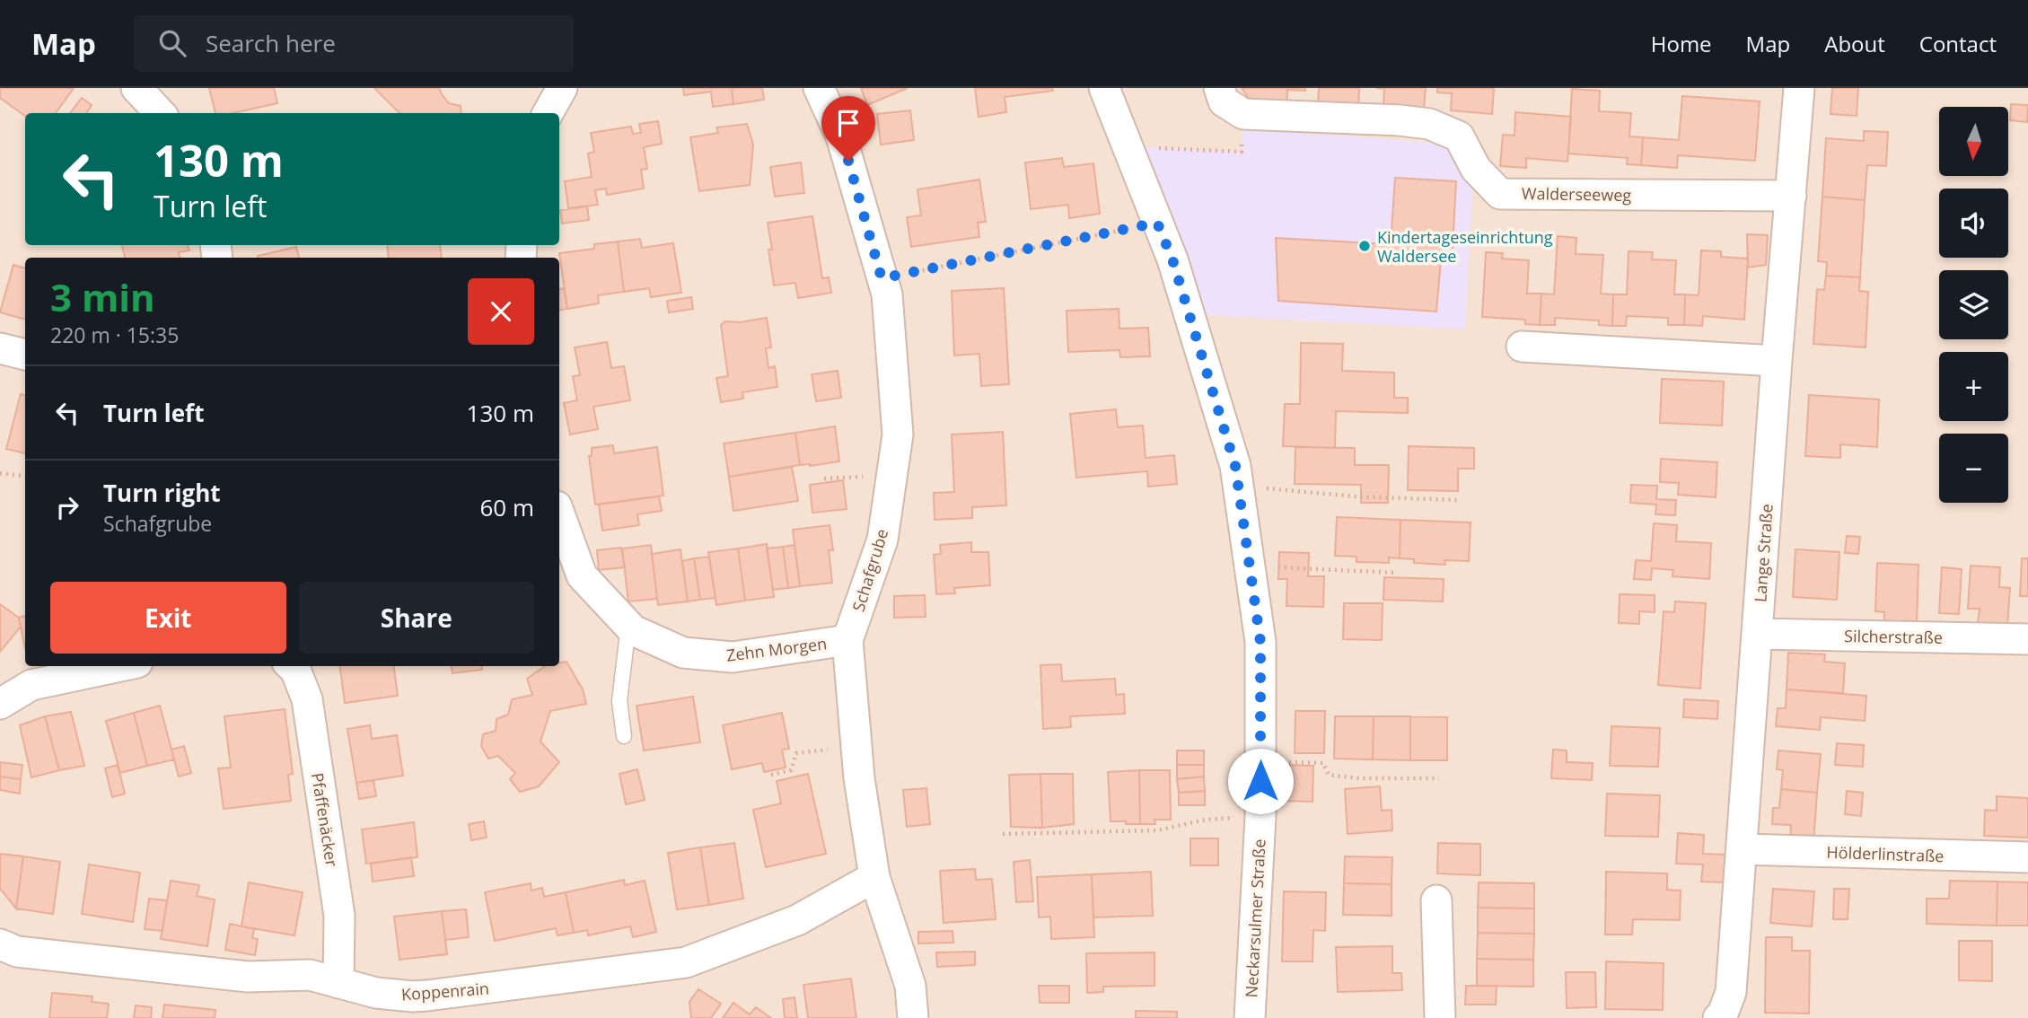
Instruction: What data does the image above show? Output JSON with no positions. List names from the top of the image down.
{
  "streets": {
    "street": [
      "Walderseeweg",
      "Lange Straße",
      "Schafgrube",
      "Silcherstraße",
      "Zehn Morgen",
      "Pfaffenäcker",
      "Hölderlinstraße",
      "Neckarsulmer Straße",
      "Koppenrain"
    ]
  },
  "crossings": [
    ["Walderseeweg", "Lange Straße"],
    ["Lange Straße", "Silcherstraße"],
    ["Lange Straße", "Hölderlinstraße"],
    ["Schafgrube", "Zehn Morgen"],
    ["Schafgrube", "Koppenrain"],
    ["Pfaffenäcker", "Koppenrain"]
  ],
  "places": ["Kindertageseinrichtung Waldersee"],
  "north": "bottom",
  "page": {
    "header": "Map",
    "search": "Search here",
    "nav": [
      "Home",
      "Map",
      "About",
      "Contact"
    ],
    "map_buttons": ["+", "−"],
    "turn": ["130 m", "Turn left"],
    "heading": ["3 min", "220 m · 15:35"],
    "list": [
      {
        "name": "Turn left",
        "value": "130 m"
      },
      {
        "name": "Turn right",
        "note": "Schafgrube",
        "value": "60 m"
      }
    ],
    "buttons": ["Exit", "Share"]
  }
}
